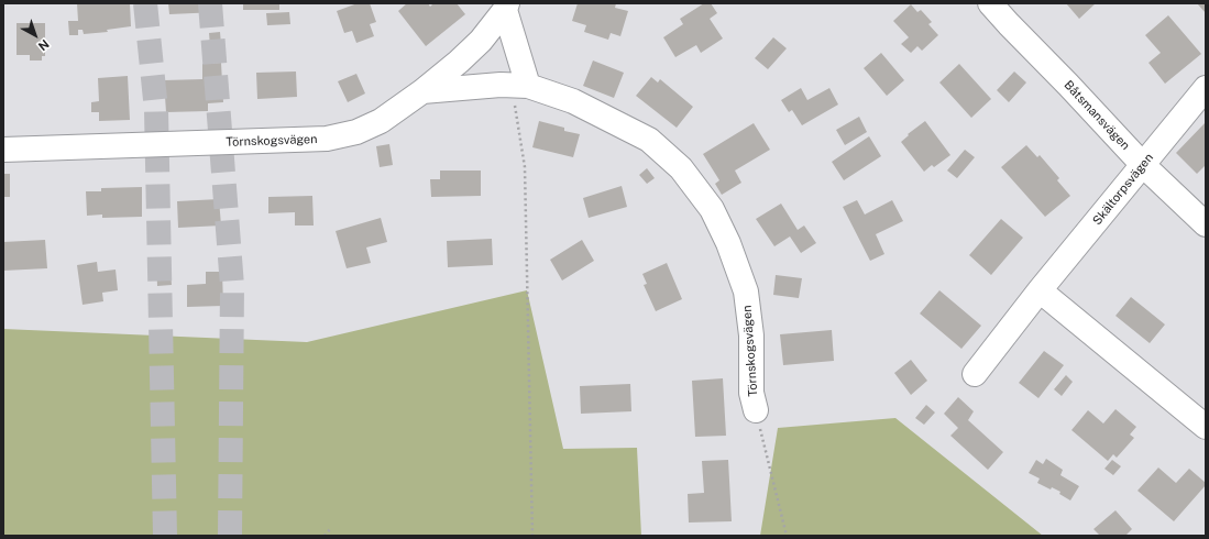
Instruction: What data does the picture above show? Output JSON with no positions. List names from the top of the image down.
{
  "streets": {
    "street": ["Båtsmansvägen", "Törnskogsvägen", "Skältorpsvägen"]
  },
  "crossings": [
    ["Båtsmansvägen", "Skältorpsvägen"]
  ],
  "north": "bottom right"
}
